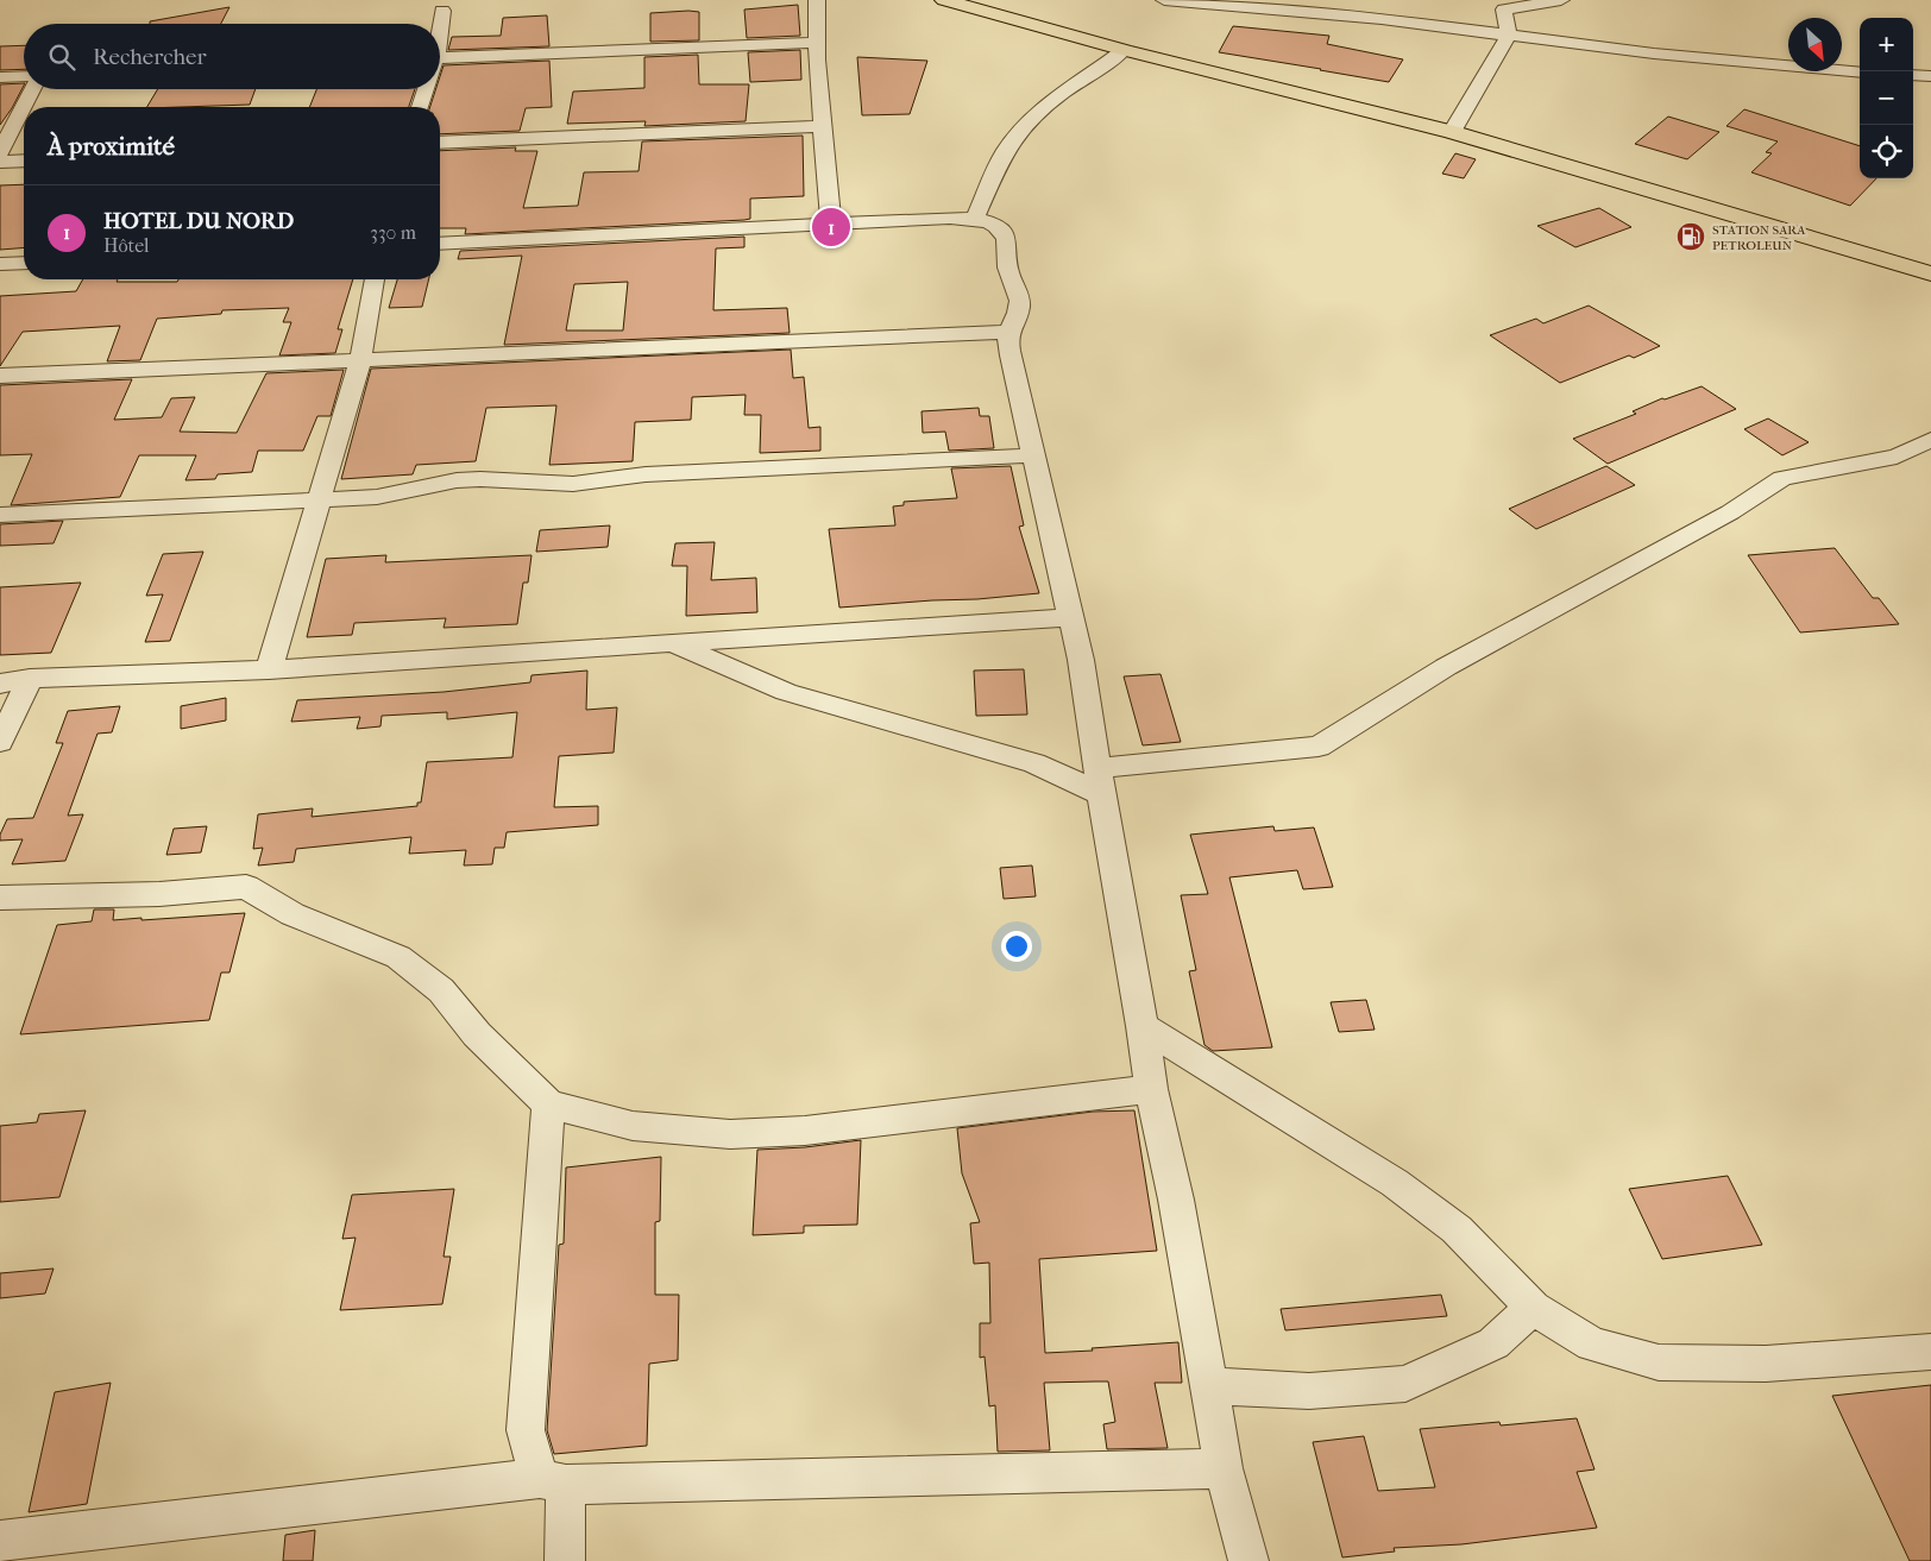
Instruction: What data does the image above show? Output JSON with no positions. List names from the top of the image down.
{
  "places": {
    "fuel station": ["STATION SARA PETROLEUN"]
  },
  "north": "bottom right",
  "page": {
    "map_buttons": ["+", "−"],
    "search": "Rechercher",
    "heading": "À proximité",
    "list": [
      {
        "mark": "1",
        "name": "HOTEL DU NORD",
        "note": "Hôtel",
        "value": "330 m"
      }
    ],
    "pins": "1"
  }
}
